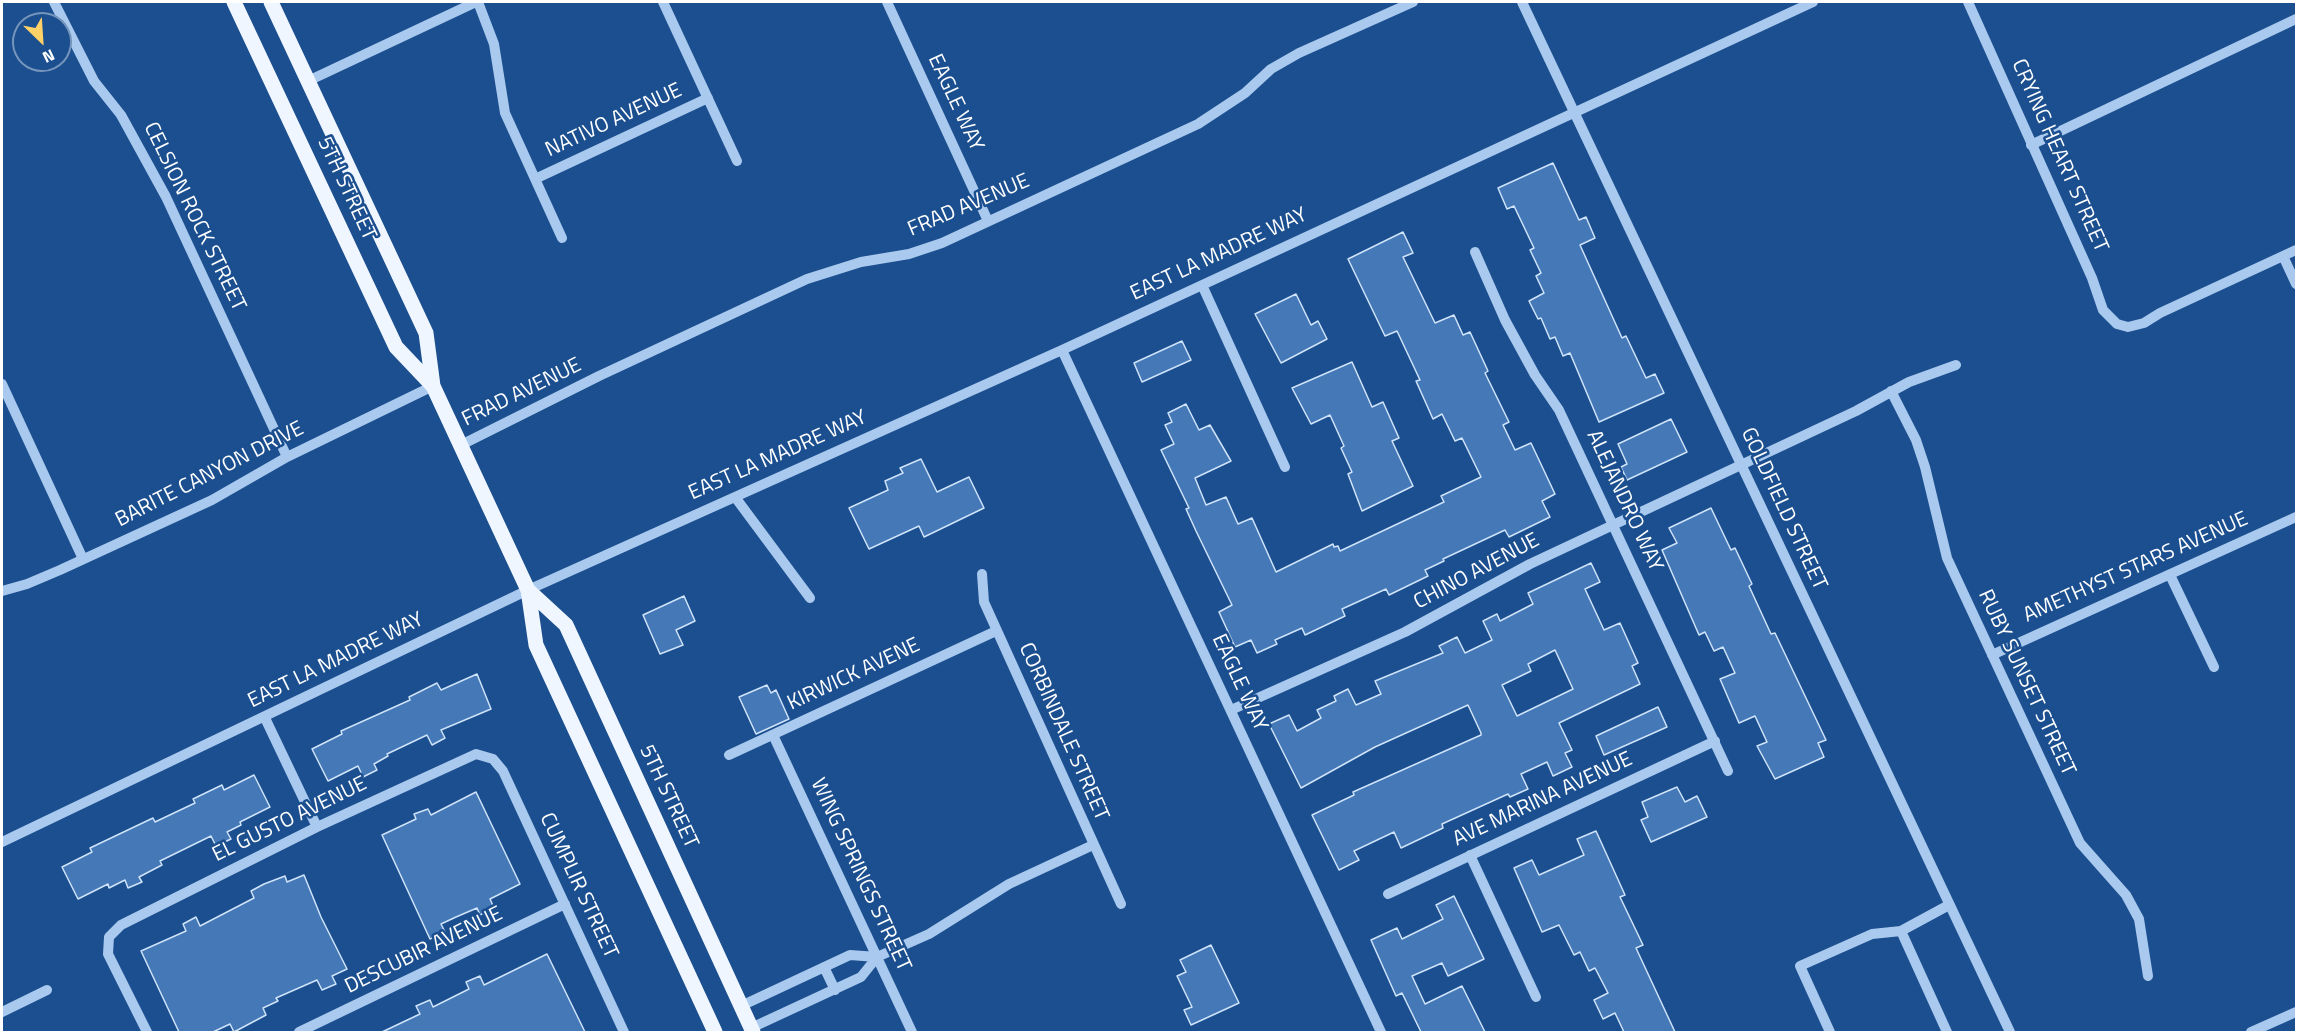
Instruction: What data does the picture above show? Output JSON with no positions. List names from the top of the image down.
{
  "streets": {
    "main road": ["5TH STREET"],
    "street": [
      "EAGLE WAY",
      "NATIVO AVENUE",
      "CRYING HEART STREET",
      "FRAD AVENUE",
      "CELSION ROCK STREET",
      "EAST LA MADRE WAY",
      "BARITE CANYON DRIVE",
      "ALEJANDRO WAY",
      "GOLDFIELD STREET",
      "AMETHYST STARS AVENUE",
      "CHINO AVENUE",
      "KIRWICK AVENE",
      "RUBY SUNSET STREET",
      "CORBINDALE STREET",
      "AVE MARINA AVENUE",
      "EL GUSTO AVENUE",
      "WING SPRINGS STREET",
      "CUMPLIR STREET",
      "DESCUBIR AVENUE"
    ]
  },
  "crossings": [
    ["EAGLE WAY", "FRAD AVENUE"],
    ["EAGLE WAY", "EAST LA MADRE WAY"],
    ["EAGLE WAY", "CHINO AVENUE"],
    ["5TH STREET", "FRAD AVENUE"],
    ["5TH STREET", "EAST LA MADRE WAY"],
    ["5TH STREET", "BARITE CANYON DRIVE"],
    ["CELSION ROCK STREET", "BARITE CANYON DRIVE"],
    ["EAST LA MADRE WAY", "GOLDFIELD STREET"],
    ["ALEJANDRO WAY", "CHINO AVENUE"],
    ["ALEJANDRO WAY", "AVE MARINA AVENUE"],
    ["GOLDFIELD STREET", "CHINO AVENUE"],
    ["AMETHYST STARS AVENUE", "RUBY SUNSET STREET"],
    ["CHINO AVENUE", "RUBY SUNSET STREET"],
    ["KIRWICK AVENE", "CORBINDALE STREET"],
    ["KIRWICK AVENE", "WING SPRINGS STREET"],
    ["EL GUSTO AVENUE", "CUMPLIR STREET"],
    ["CUMPLIR STREET", "DESCUBIR AVENUE"]
  ],
  "north": "bottom right"
}
